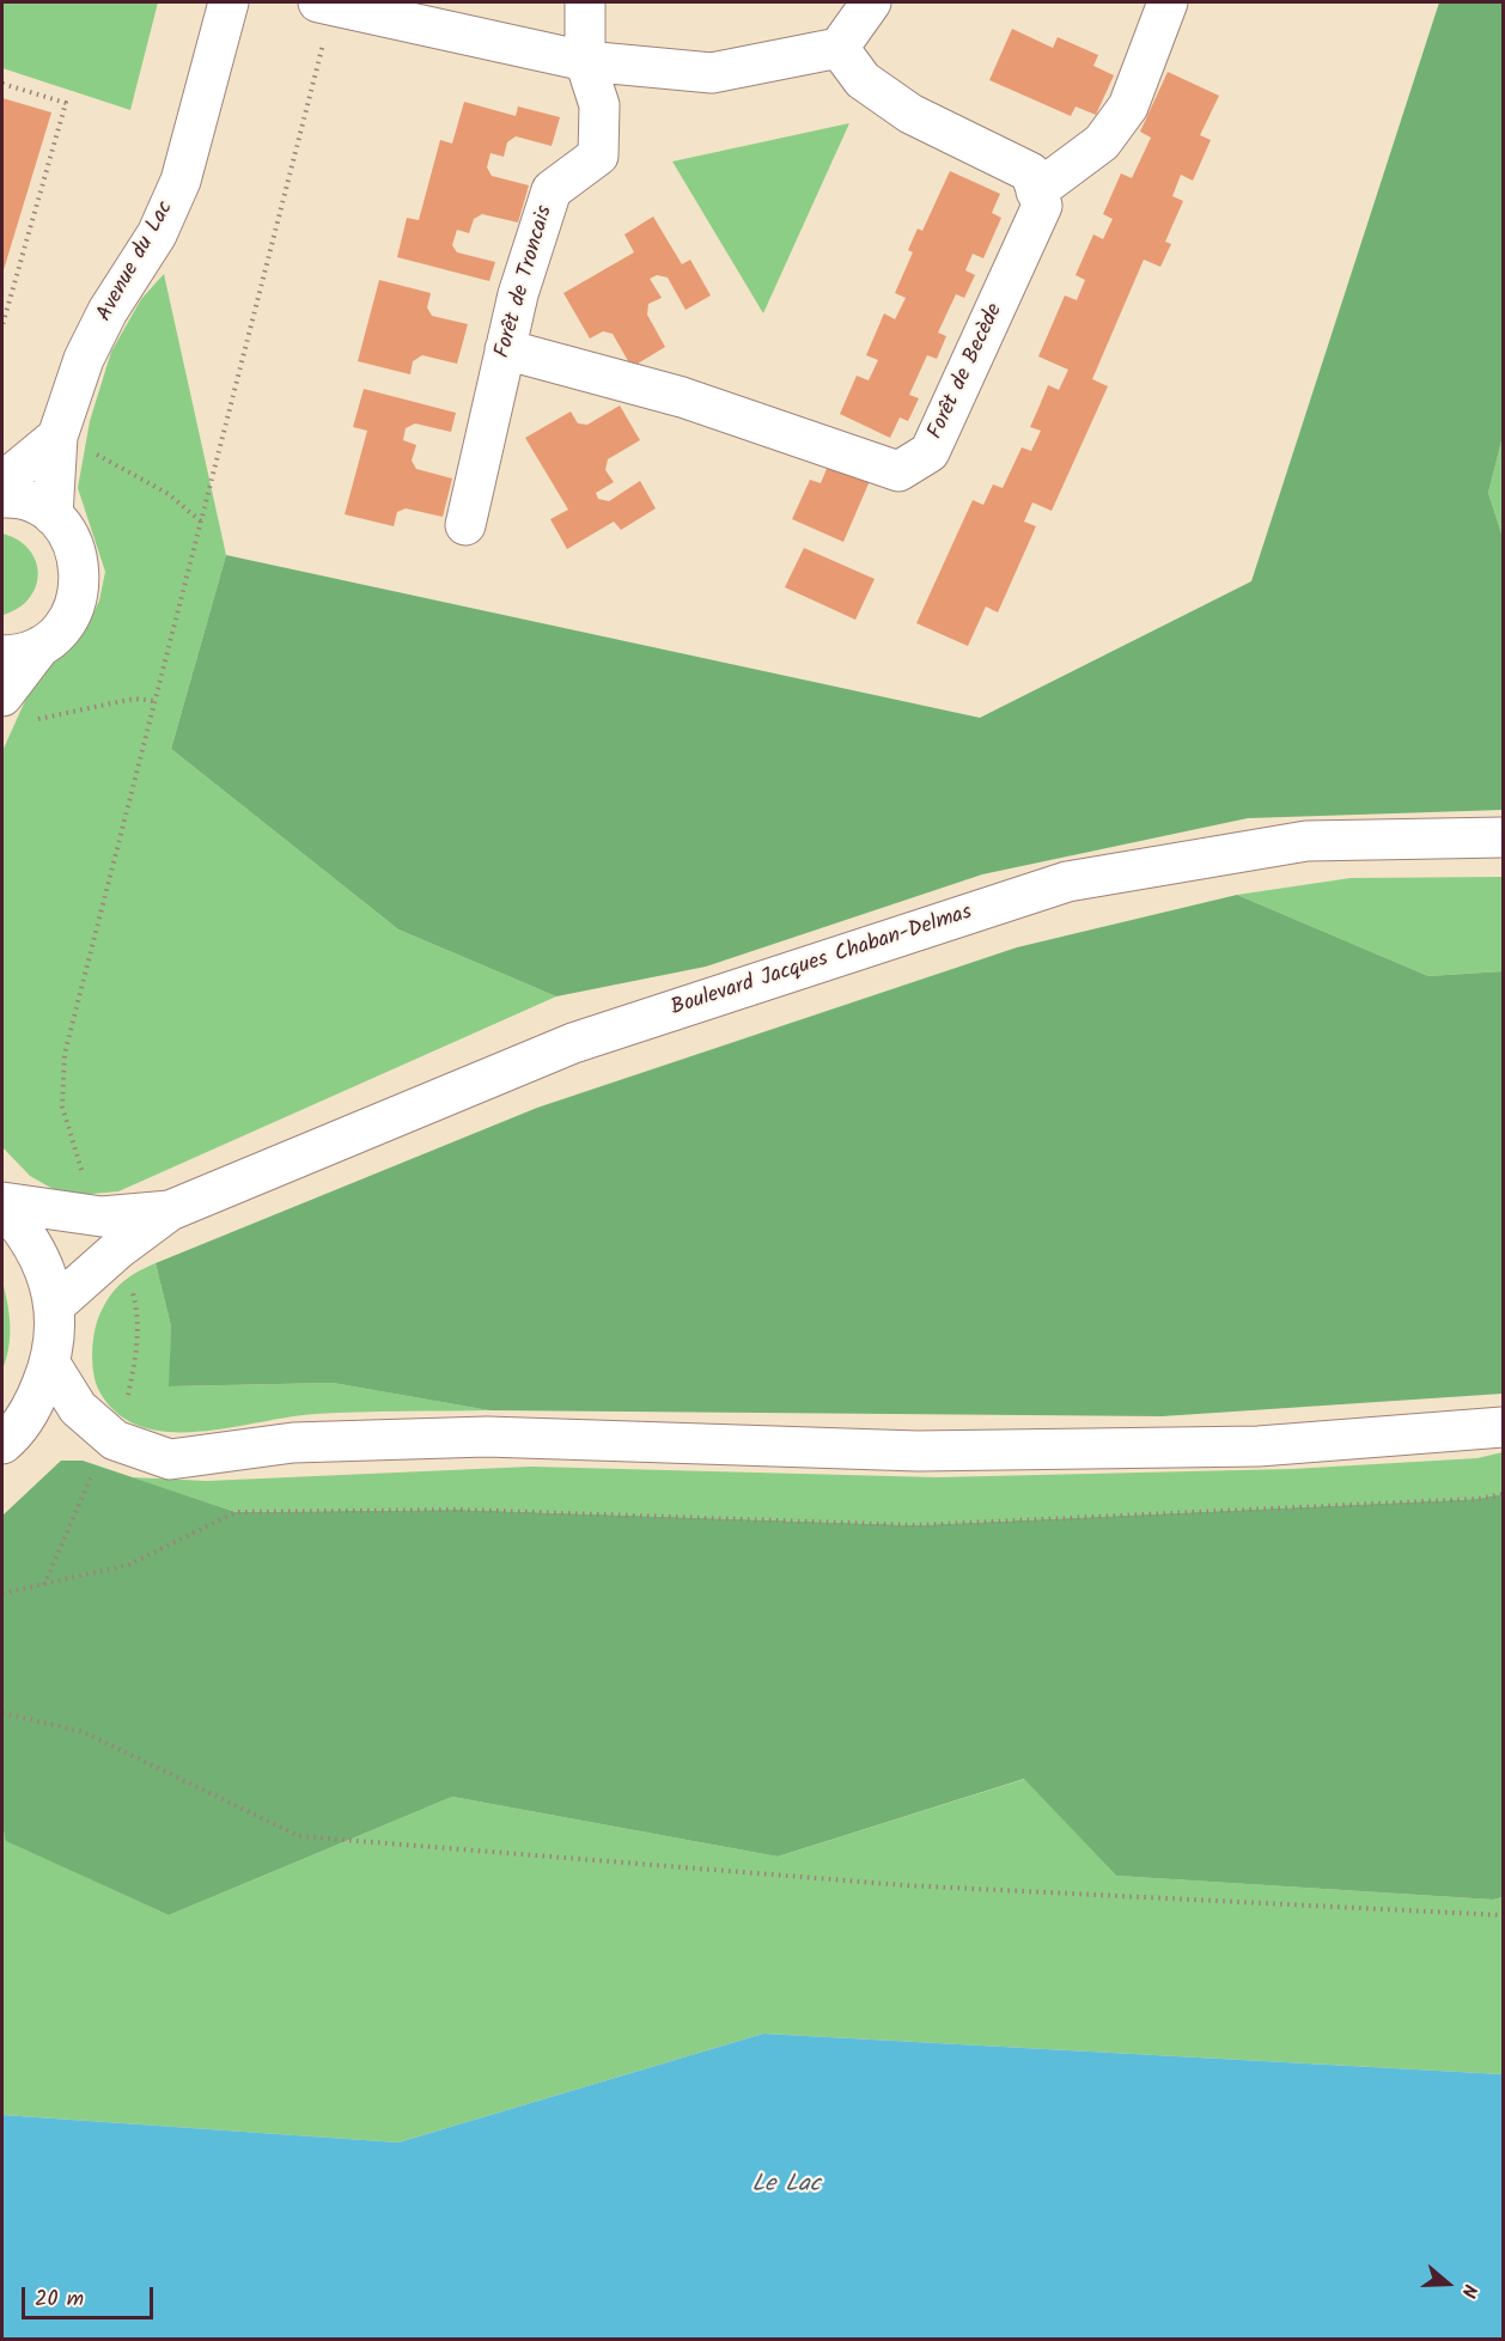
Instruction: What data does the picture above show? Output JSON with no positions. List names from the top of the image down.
{
  "streets": {
    "main road": [
      "Avenue du Lac",
      "Forêt de Troncais",
      "Forêt de Becède",
      "Boulevard Jacques Chaban-Delmas"
    ]
  },
  "crossings": [
    ["Forêt de Troncais", "Forêt de Becède"]
  ],
  "water": ["Le Lac"],
  "scale_bar": "20 m",
  "north": "right"
}
